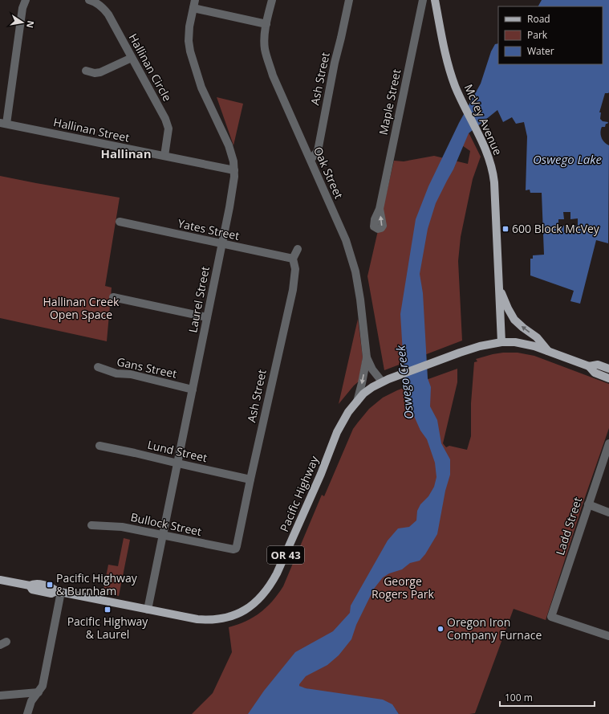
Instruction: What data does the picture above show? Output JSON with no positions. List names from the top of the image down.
{
  "streets": {
    "main road": ["McVey Avenue", "Pacific Highway", "OR 43"],
    "street": [
      "Hallinan Circle",
      "Ash Street",
      "Maple Street",
      "Hallinan Street",
      "Oak Street",
      "Yates Street",
      "Laurel Street",
      "Gans Street",
      "Lund Street",
      "Bullock Street",
      "Ladd Street"
    ]
  },
  "crossings": [
    ["Hallinan Circle", "Hallinan Street"],
    ["Ash Street", "Oak Street"],
    ["Ash Street", "Yates Street"],
    ["Ash Street", "Lund Street"],
    ["Ash Street", "Bullock Street"],
    ["McVey Avenue", "Pacific Highway"],
    ["McVey Avenue", "OR 43"],
    ["Hallinan Street", "Laurel Street"],
    ["Oak Street", "Pacific Highway"],
    ["Yates Street", "Laurel Street"],
    ["Laurel Street", "Gans Street"],
    ["Laurel Street", "Lund Street"],
    ["Laurel Street", "Pacific Highway"],
    ["Laurel Street", "Bullock Street"],
    ["Pacific Highway", "OR 43"]
  ],
  "districts": ["Hallinan"],
  "water": ["Oswego Lake", "Oswego Creek"],
  "parks": ["Hallinan Creek Open Space", "George Rogers Park"],
  "places": {
    "transit": ["600 Block McVey", "Pacific Highway & Burnham", "Pacific Highway & Laurel"],
    "other": ["Oregon Iron Company Furnace"]
  },
  "legend": ["Road", "Park", "Water"],
  "scale_bar": "100 m",
  "north": "right"
}
